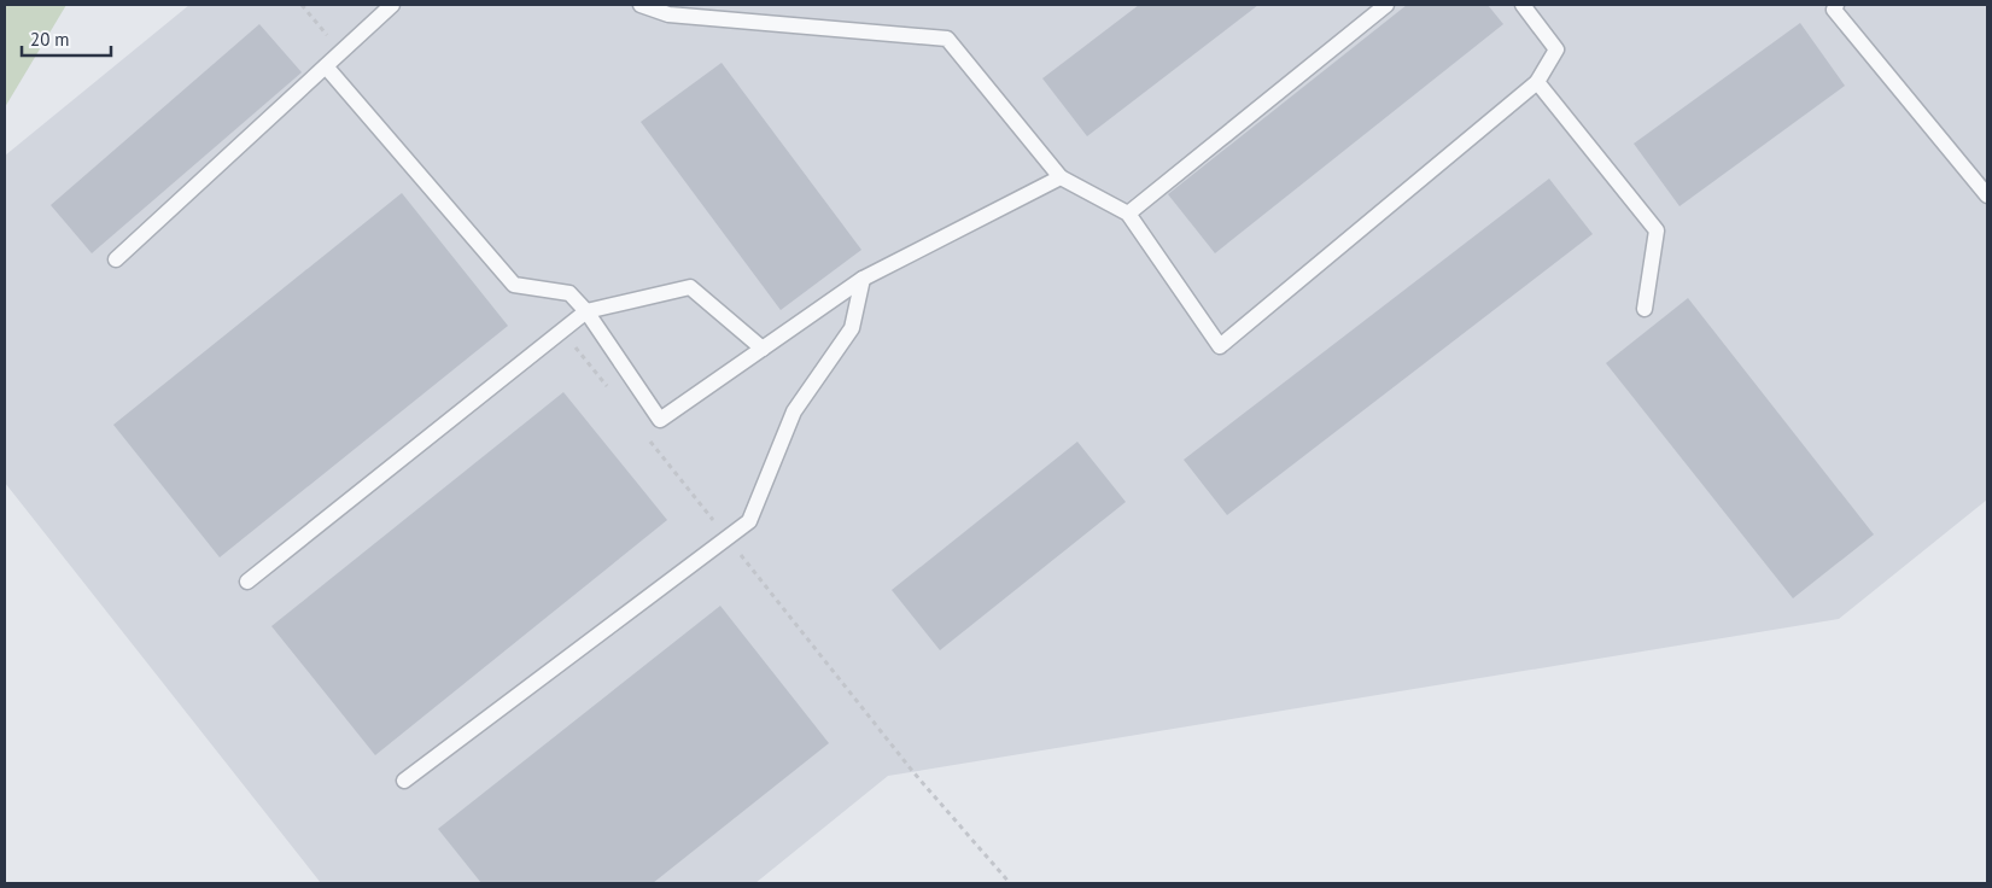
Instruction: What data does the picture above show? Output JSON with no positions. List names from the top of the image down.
{
  "scale_bar": "20 m"
}
